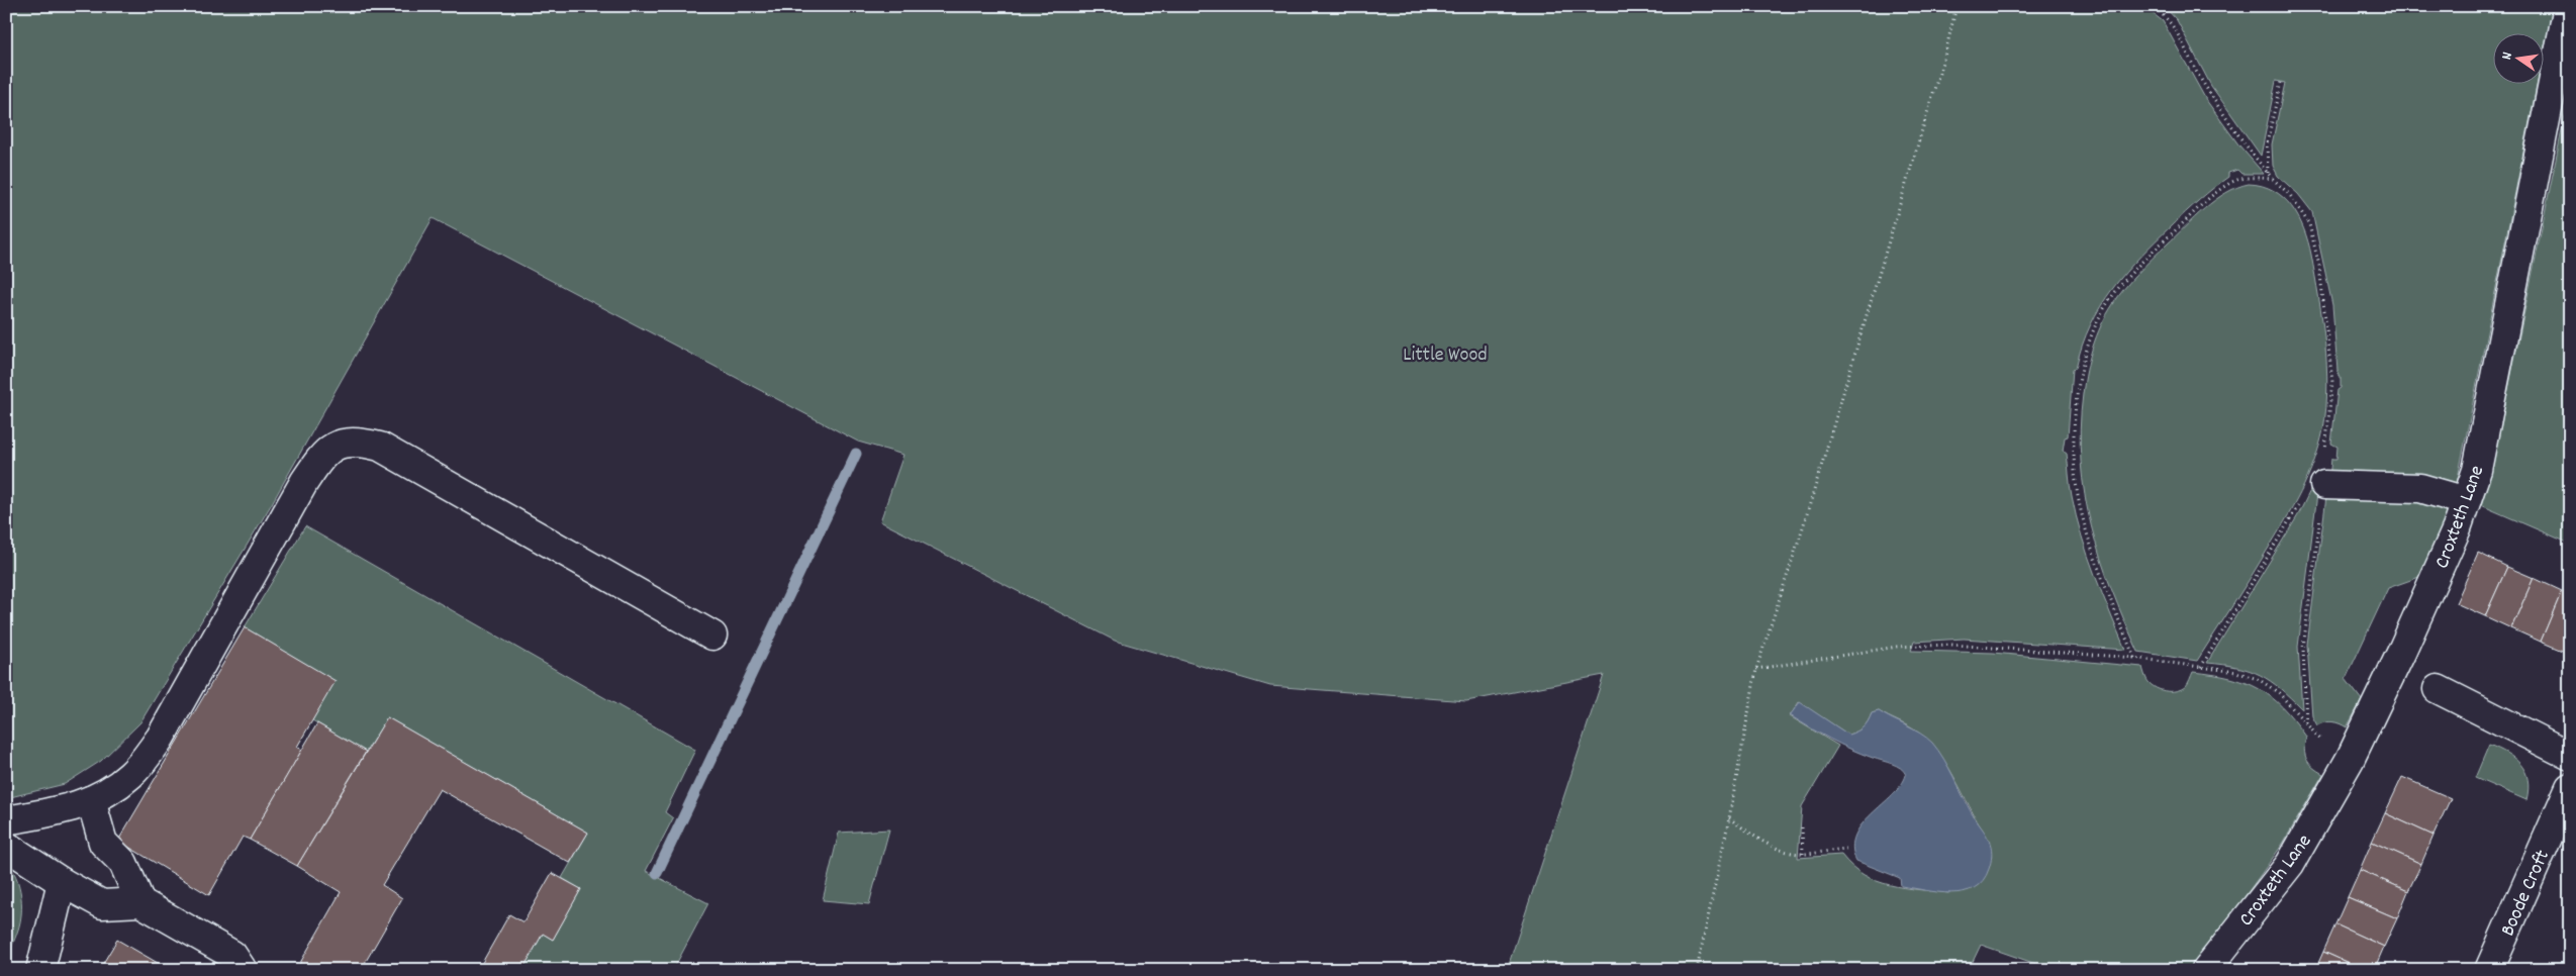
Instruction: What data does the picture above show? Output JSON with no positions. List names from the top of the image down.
{
  "streets": {
    "street": ["Croxteth Lane", "Boode Croft"]
  },
  "parks": ["Little Wood"],
  "north": "left"
}
